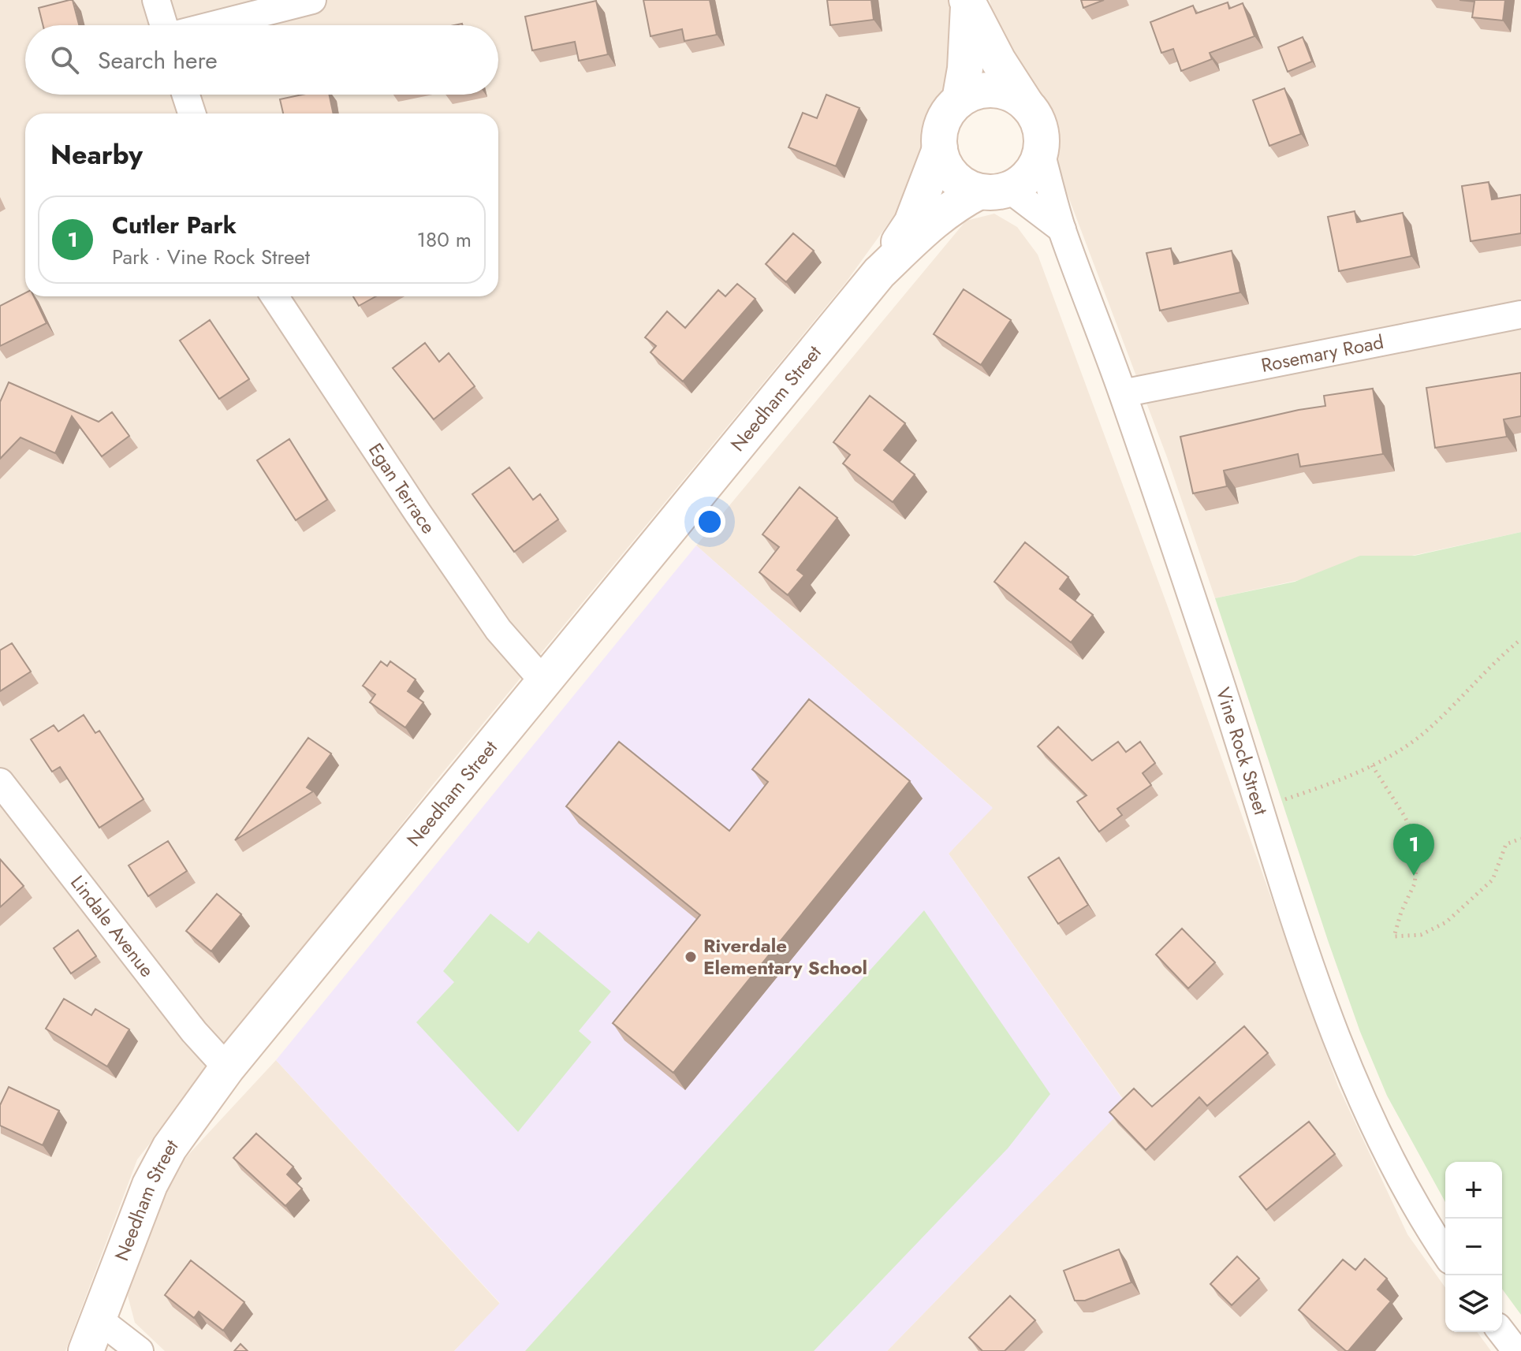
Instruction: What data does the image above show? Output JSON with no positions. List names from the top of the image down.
{
  "streets": {
    "main road": ["Needham Street"],
    "street": [
      "Rosemary Road",
      "Egan Terrace",
      "Vine Rock Street",
      "Lindale Avenue"
    ]
  },
  "crossings": [
    ["Rosemary Road", "Vine Rock Street"],
    ["Needham Street", "Egan Terrace"],
    ["Needham Street", "Vine Rock Street"],
    ["Needham Street", "Lindale Avenue"]
  ],
  "places": ["Riverdale Elementary School"],
  "page": {
    "search": "Search here",
    "heading": "Nearby",
    "list": [
      {
        "mark": "1",
        "name": "Cutler Park",
        "note": "Park · Vine Rock Street",
        "value": "180 m"
      }
    ],
    "pins": "1",
    "map_buttons": ["+", "−"]
  }
}
